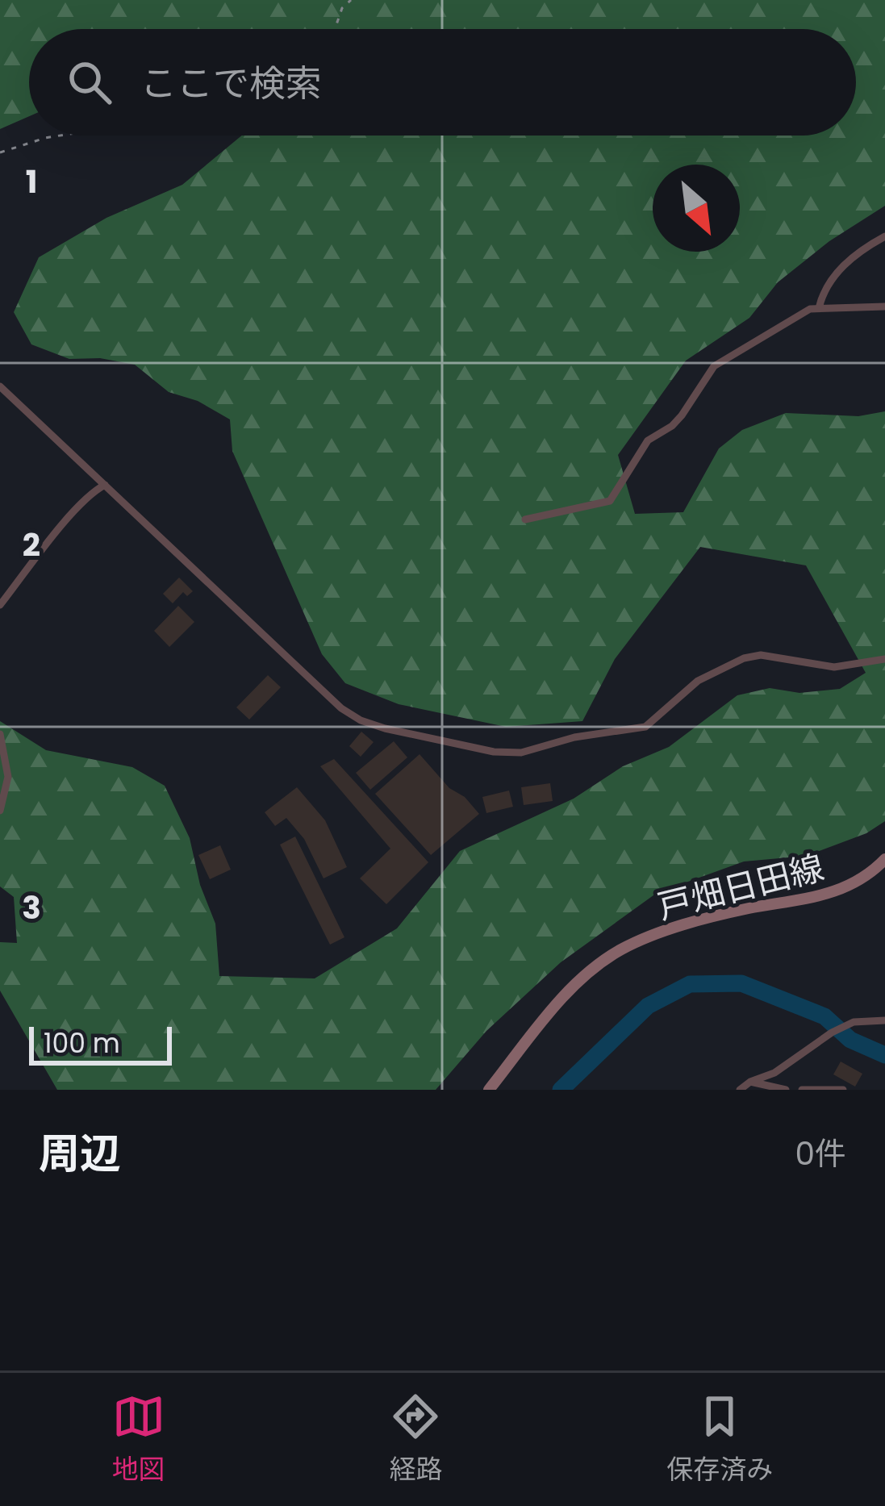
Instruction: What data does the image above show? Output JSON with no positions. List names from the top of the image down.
{
  "streets": {
    "main road": ["戸畑日田線"]
  },
  "scale_bar": "100 m",
  "north": "bottom right",
  "page": {
    "search": "ここで検索",
    "scale": "100 m",
    "heading": ["周辺", "0件"],
    "nav": ["地図", "経路", "保存済み"]
  },
  "grid": {
    "rows": ["1", "2", "3"]
  }
}
